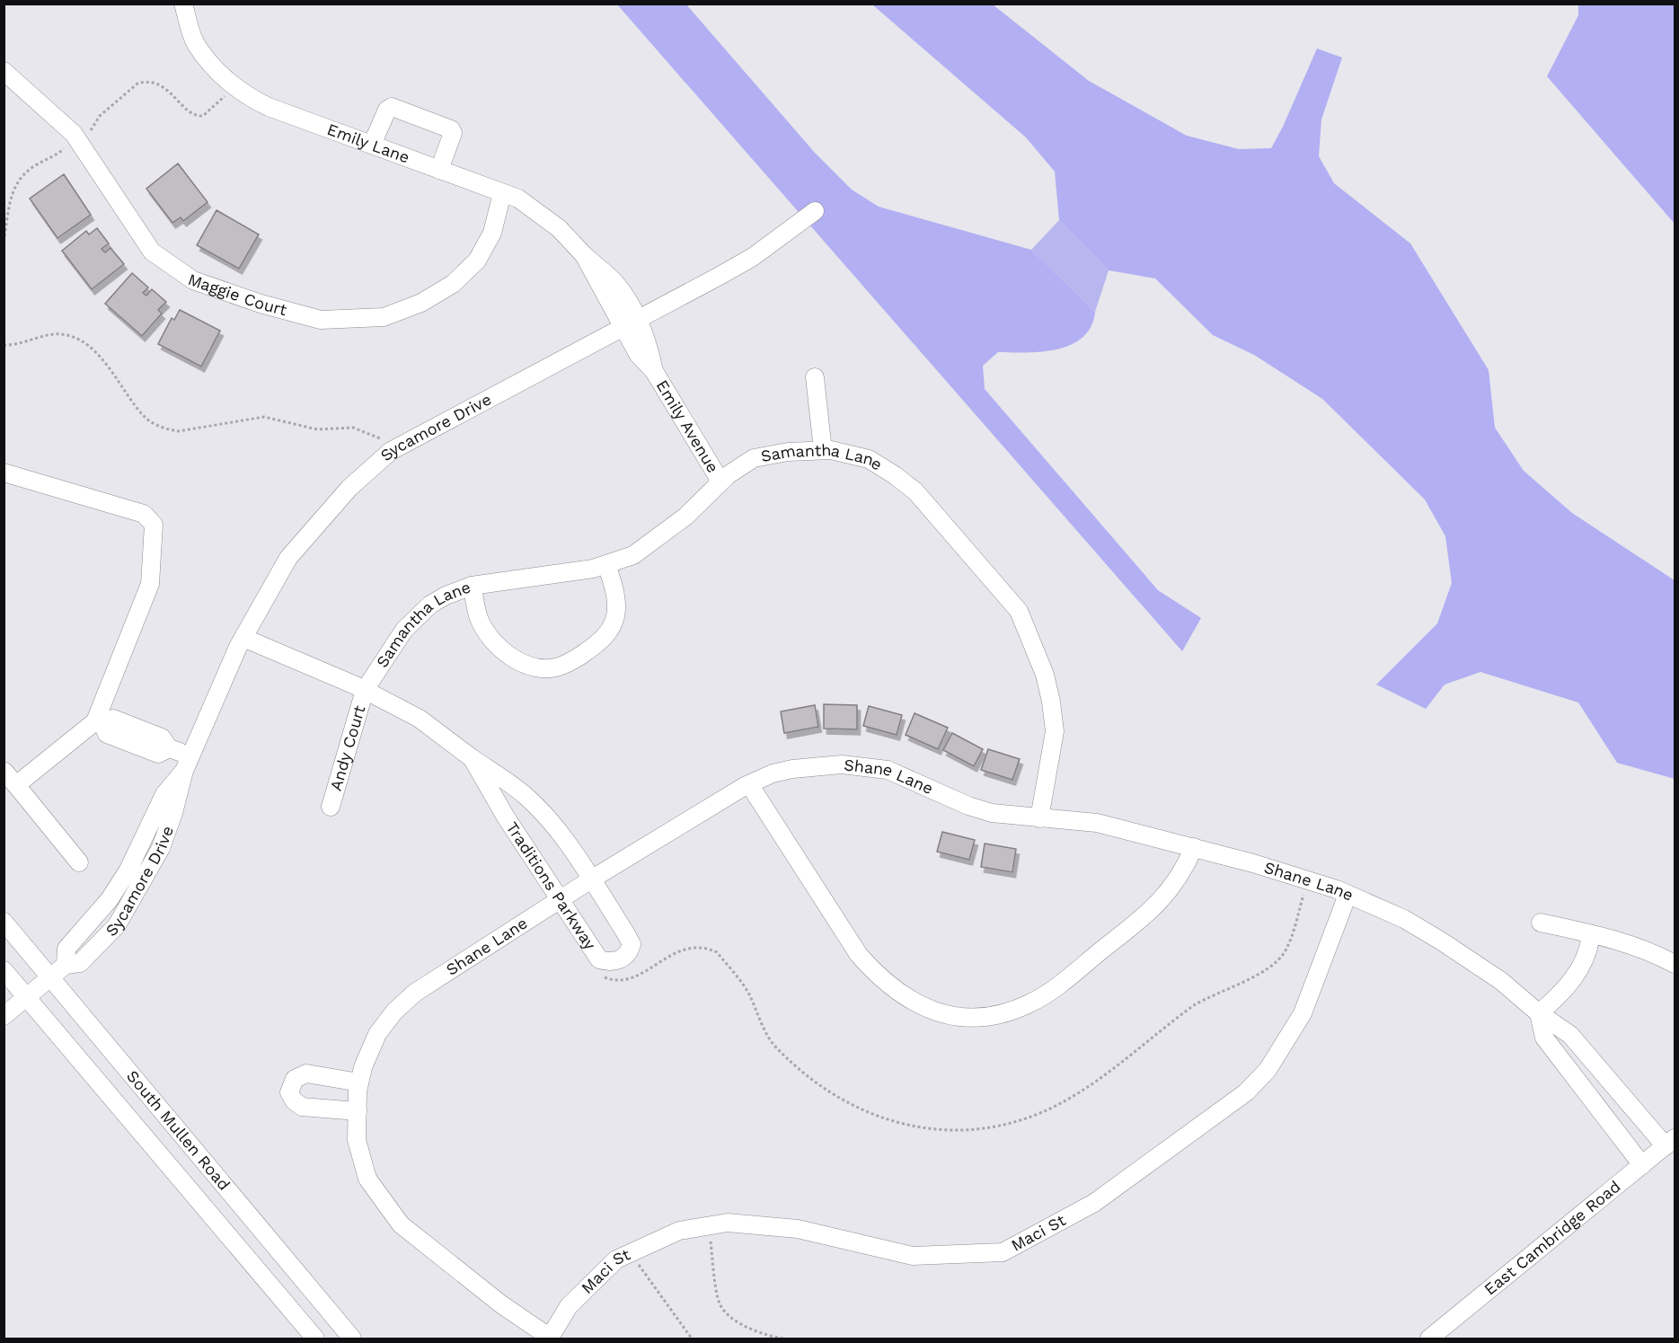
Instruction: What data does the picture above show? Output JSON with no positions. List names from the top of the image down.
{
  "streets": {
    "street": [
      "Emily Lane",
      "Maggie Court",
      "Emily Avenue",
      "Sycamore Drive",
      "Samantha Lane",
      "Andy Court",
      "Shane Lane",
      "Traditions Parkway",
      "South Mullen Road",
      "Maci St",
      "East Cambridge Road"
    ]
  },
  "crossings": [
    ["Emily Lane", "Maggie Court"],
    ["Emily Lane", "Emily Avenue"],
    ["Emily Lane", "Sycamore Drive"],
    ["Emily Avenue", "Sycamore Drive"],
    ["Emily Avenue", "Samantha Lane"],
    ["Sycamore Drive", "Traditions Parkway"],
    ["Sycamore Drive", "South Mullen Road"],
    ["Samantha Lane", "Andy Court"],
    ["Samantha Lane", "Shane Lane"],
    ["Samantha Lane", "Traditions Parkway"],
    ["Andy Court", "Traditions Parkway"],
    ["Shane Lane", "Traditions Parkway"],
    ["Shane Lane", "Maci St"],
    ["Shane Lane", "East Cambridge Road"]
  ]
}
